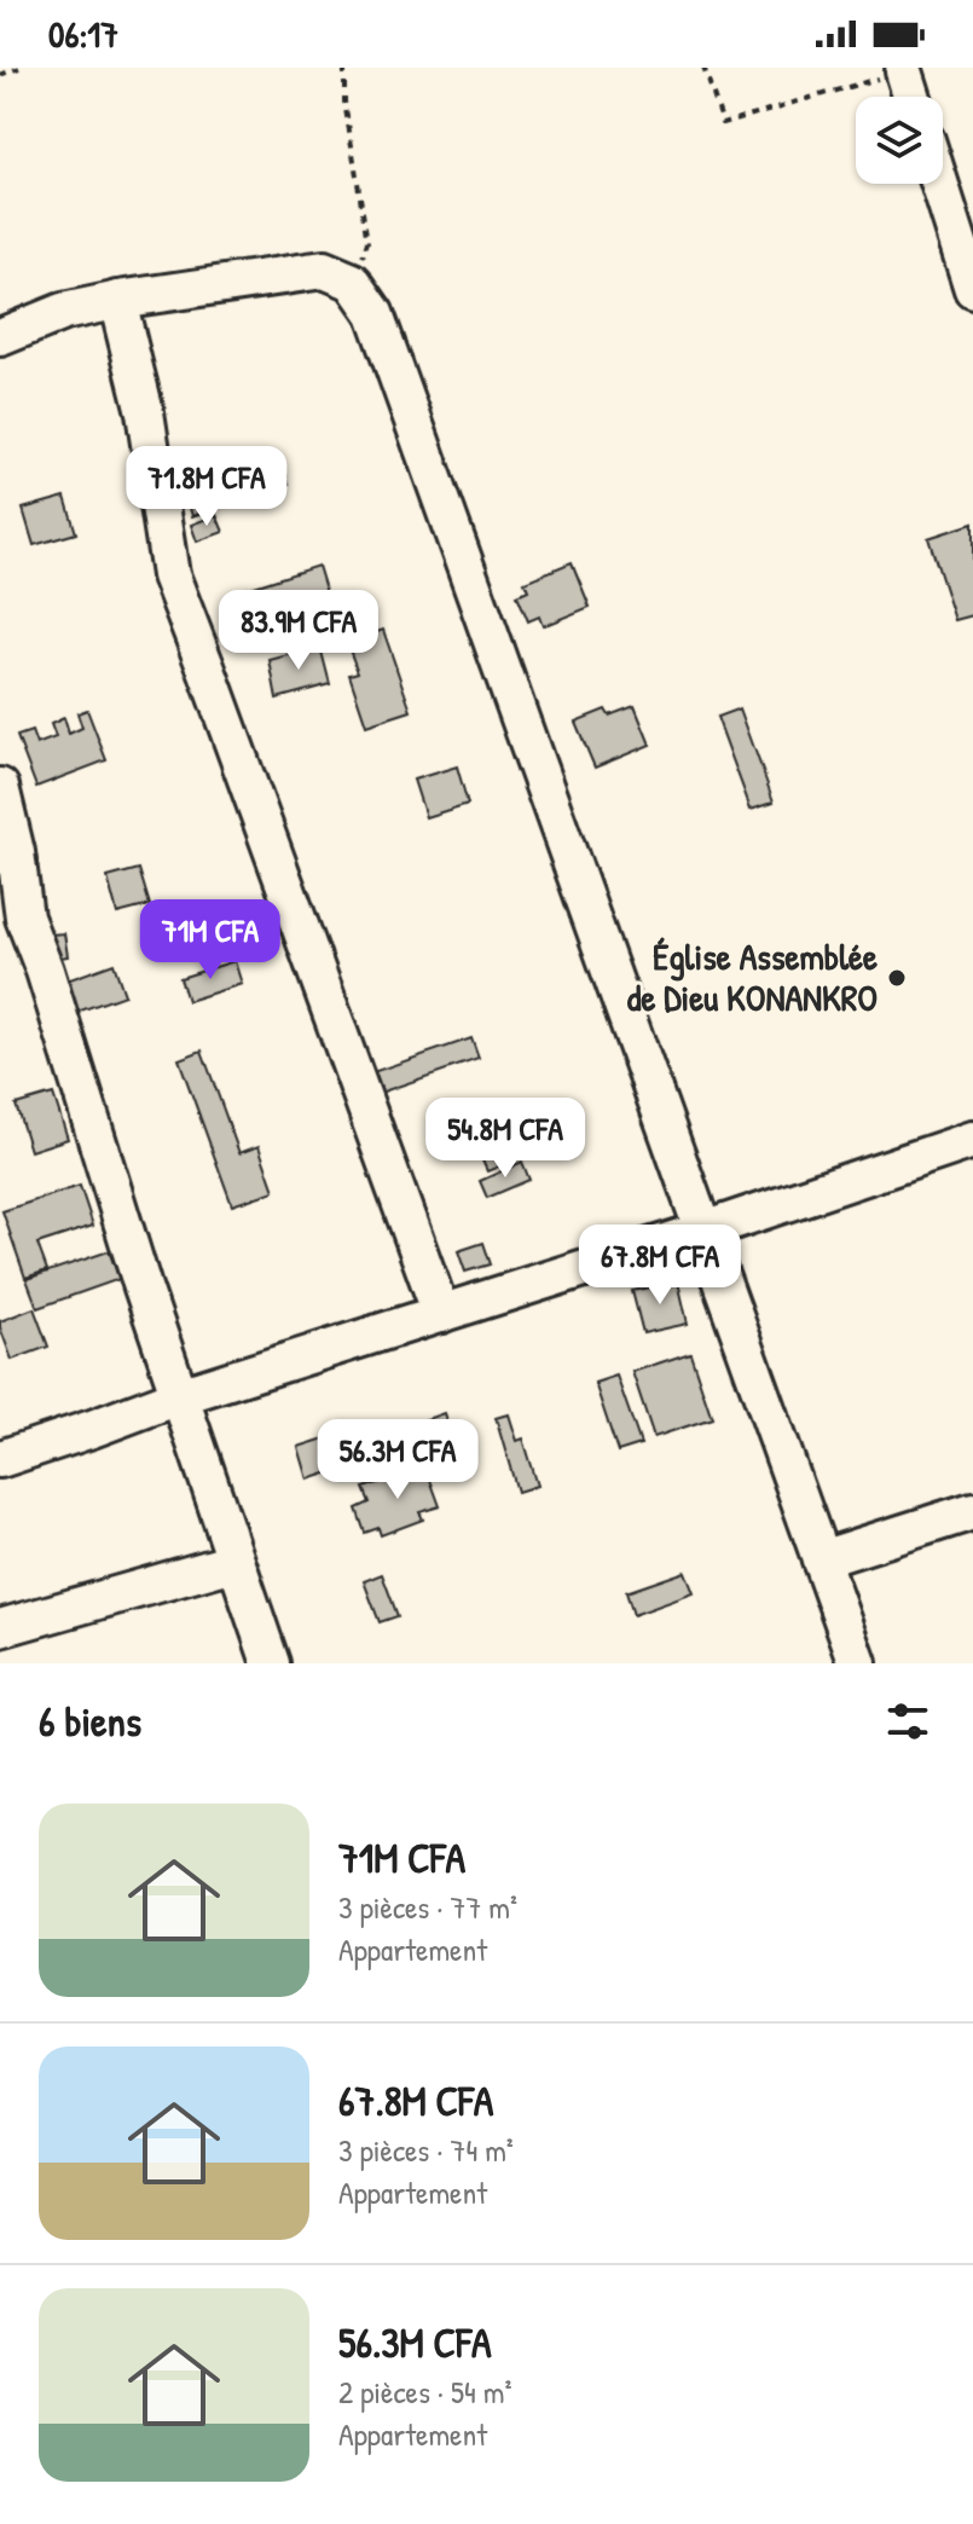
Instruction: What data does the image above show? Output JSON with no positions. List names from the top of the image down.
{
  "places": ["Église Assemblée de Dieu KONANKRO"],
  "page": {
    "status": "06:17",
    "price": [
      "71.8M CFA",
      "83.9M CFA",
      "71M CFA",
      "54.8M CFA",
      "67.8M CFA",
      "56.3M CFA"
    ],
    "heading": "6 biens",
    "list": [
      {
        "name": "71M CFA",
        "note": "3 pièces · 77 m² · Appartement"
      },
      {
        "name": "67.8M CFA",
        "note": "3 pièces · 74 m² · Appartement"
      },
      {
        "name": "56.3M CFA",
        "note": "2 pièces · 54 m² · Appartement"
      }
    ]
  }
}
